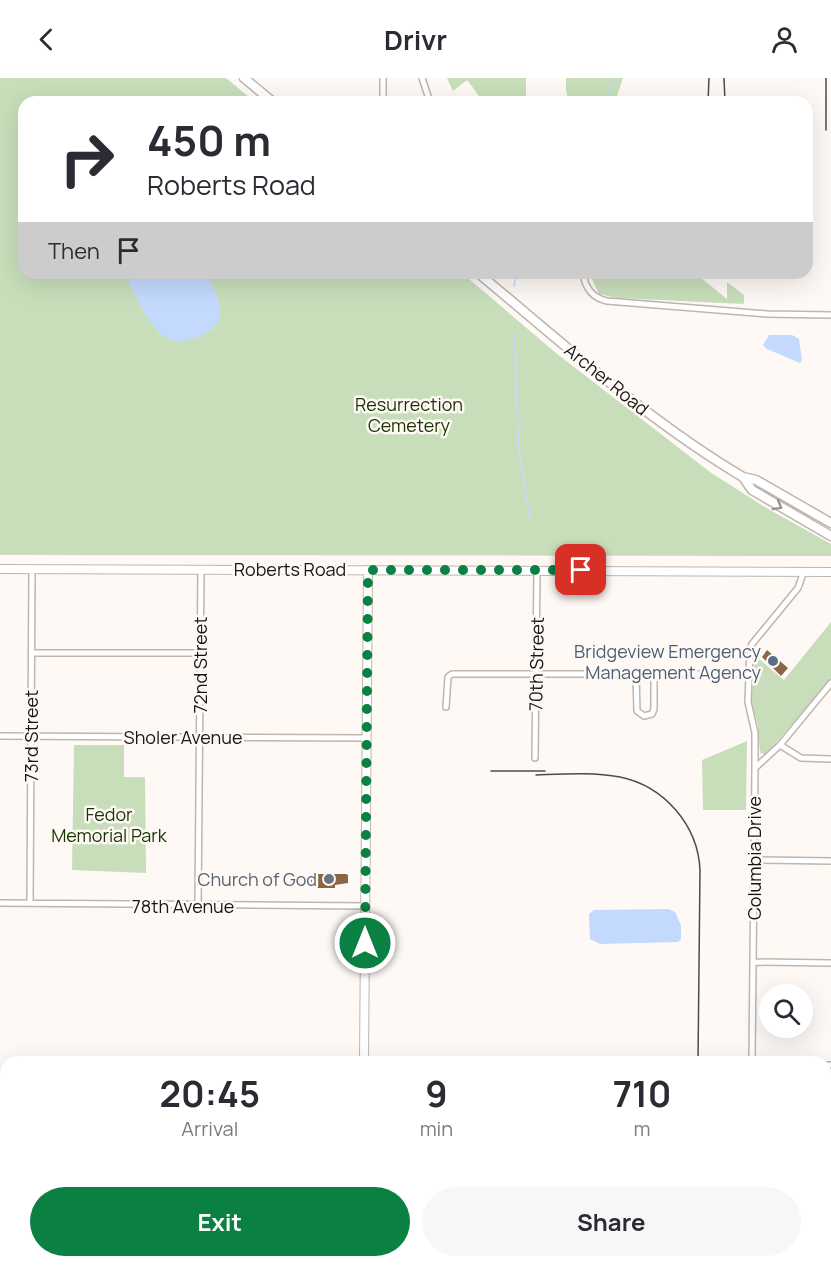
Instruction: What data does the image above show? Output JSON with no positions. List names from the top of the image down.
{
  "streets": {
    "main road": ["Archer Road"],
    "street": [
      "Roberts Road",
      "70th Street",
      "72nd Street",
      "73rd Street",
      "Sholer Avenue",
      "Columbia Drive",
      "78th Avenue"
    ]
  },
  "crossings": [
    ["Roberts Road", "70th Street"],
    ["Roberts Road", "72nd Street"],
    ["Roberts Road", "73rd Street"],
    ["Roberts Road", "Columbia Drive"],
    ["72nd Street", "Sholer Avenue"],
    ["72nd Street", "78th Avenue"],
    ["73rd Street", "Sholer Avenue"],
    ["73rd Street", "78th Avenue"]
  ],
  "parks": ["Resurrection Cemetery", "Fedor Memorial Park"],
  "places": ["Bridgeview Emergency Management Agency", "Church of God"],
  "page": {
    "header": "Drivr",
    "turn": ["450 m", "Roberts Road"],
    "then": "Then",
    "eta": [
      "20:45",
      "Arrival",
      "9",
      "min",
      "710",
      "m"
    ],
    "buttons": ["Exit", "Share"]
  }
}
